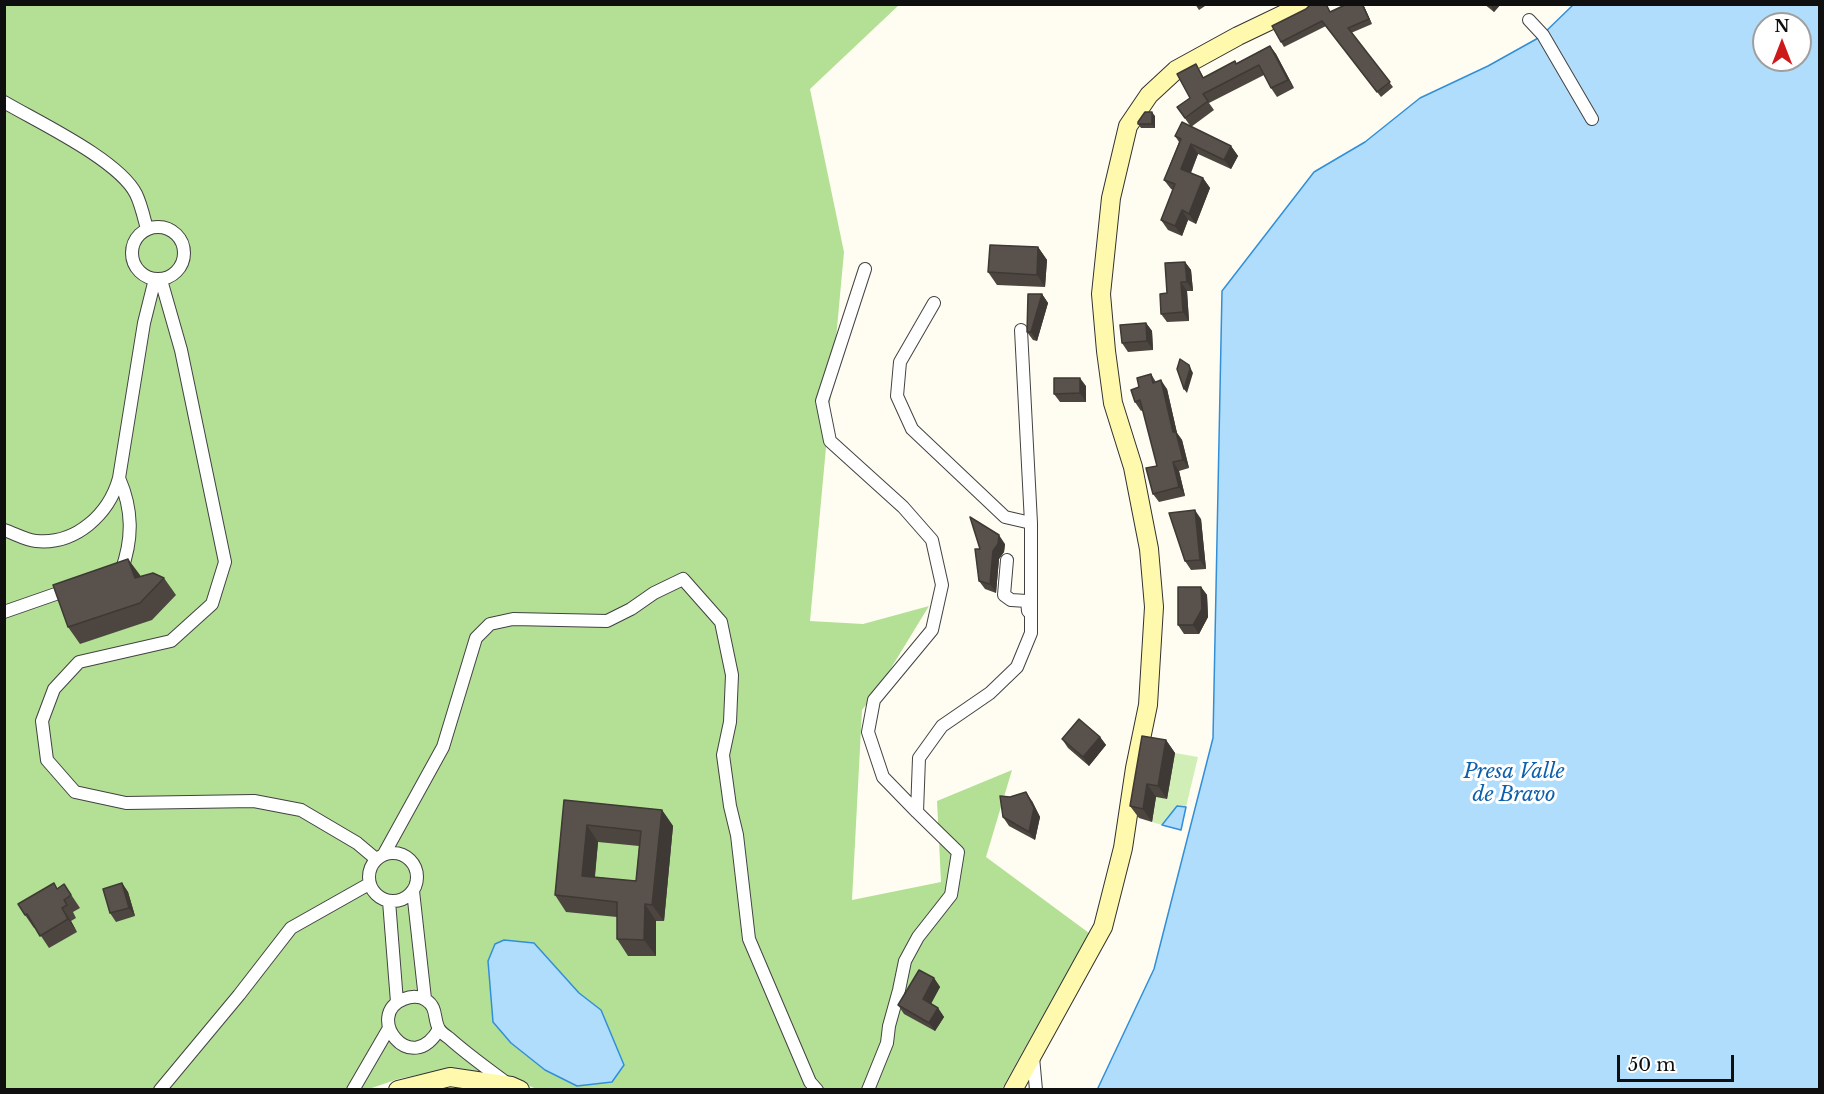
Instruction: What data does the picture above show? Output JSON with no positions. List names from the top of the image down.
{
  "water": ["Presa Valle de Bravo"],
  "scale_bar": "50 m",
  "north": "top"
}
